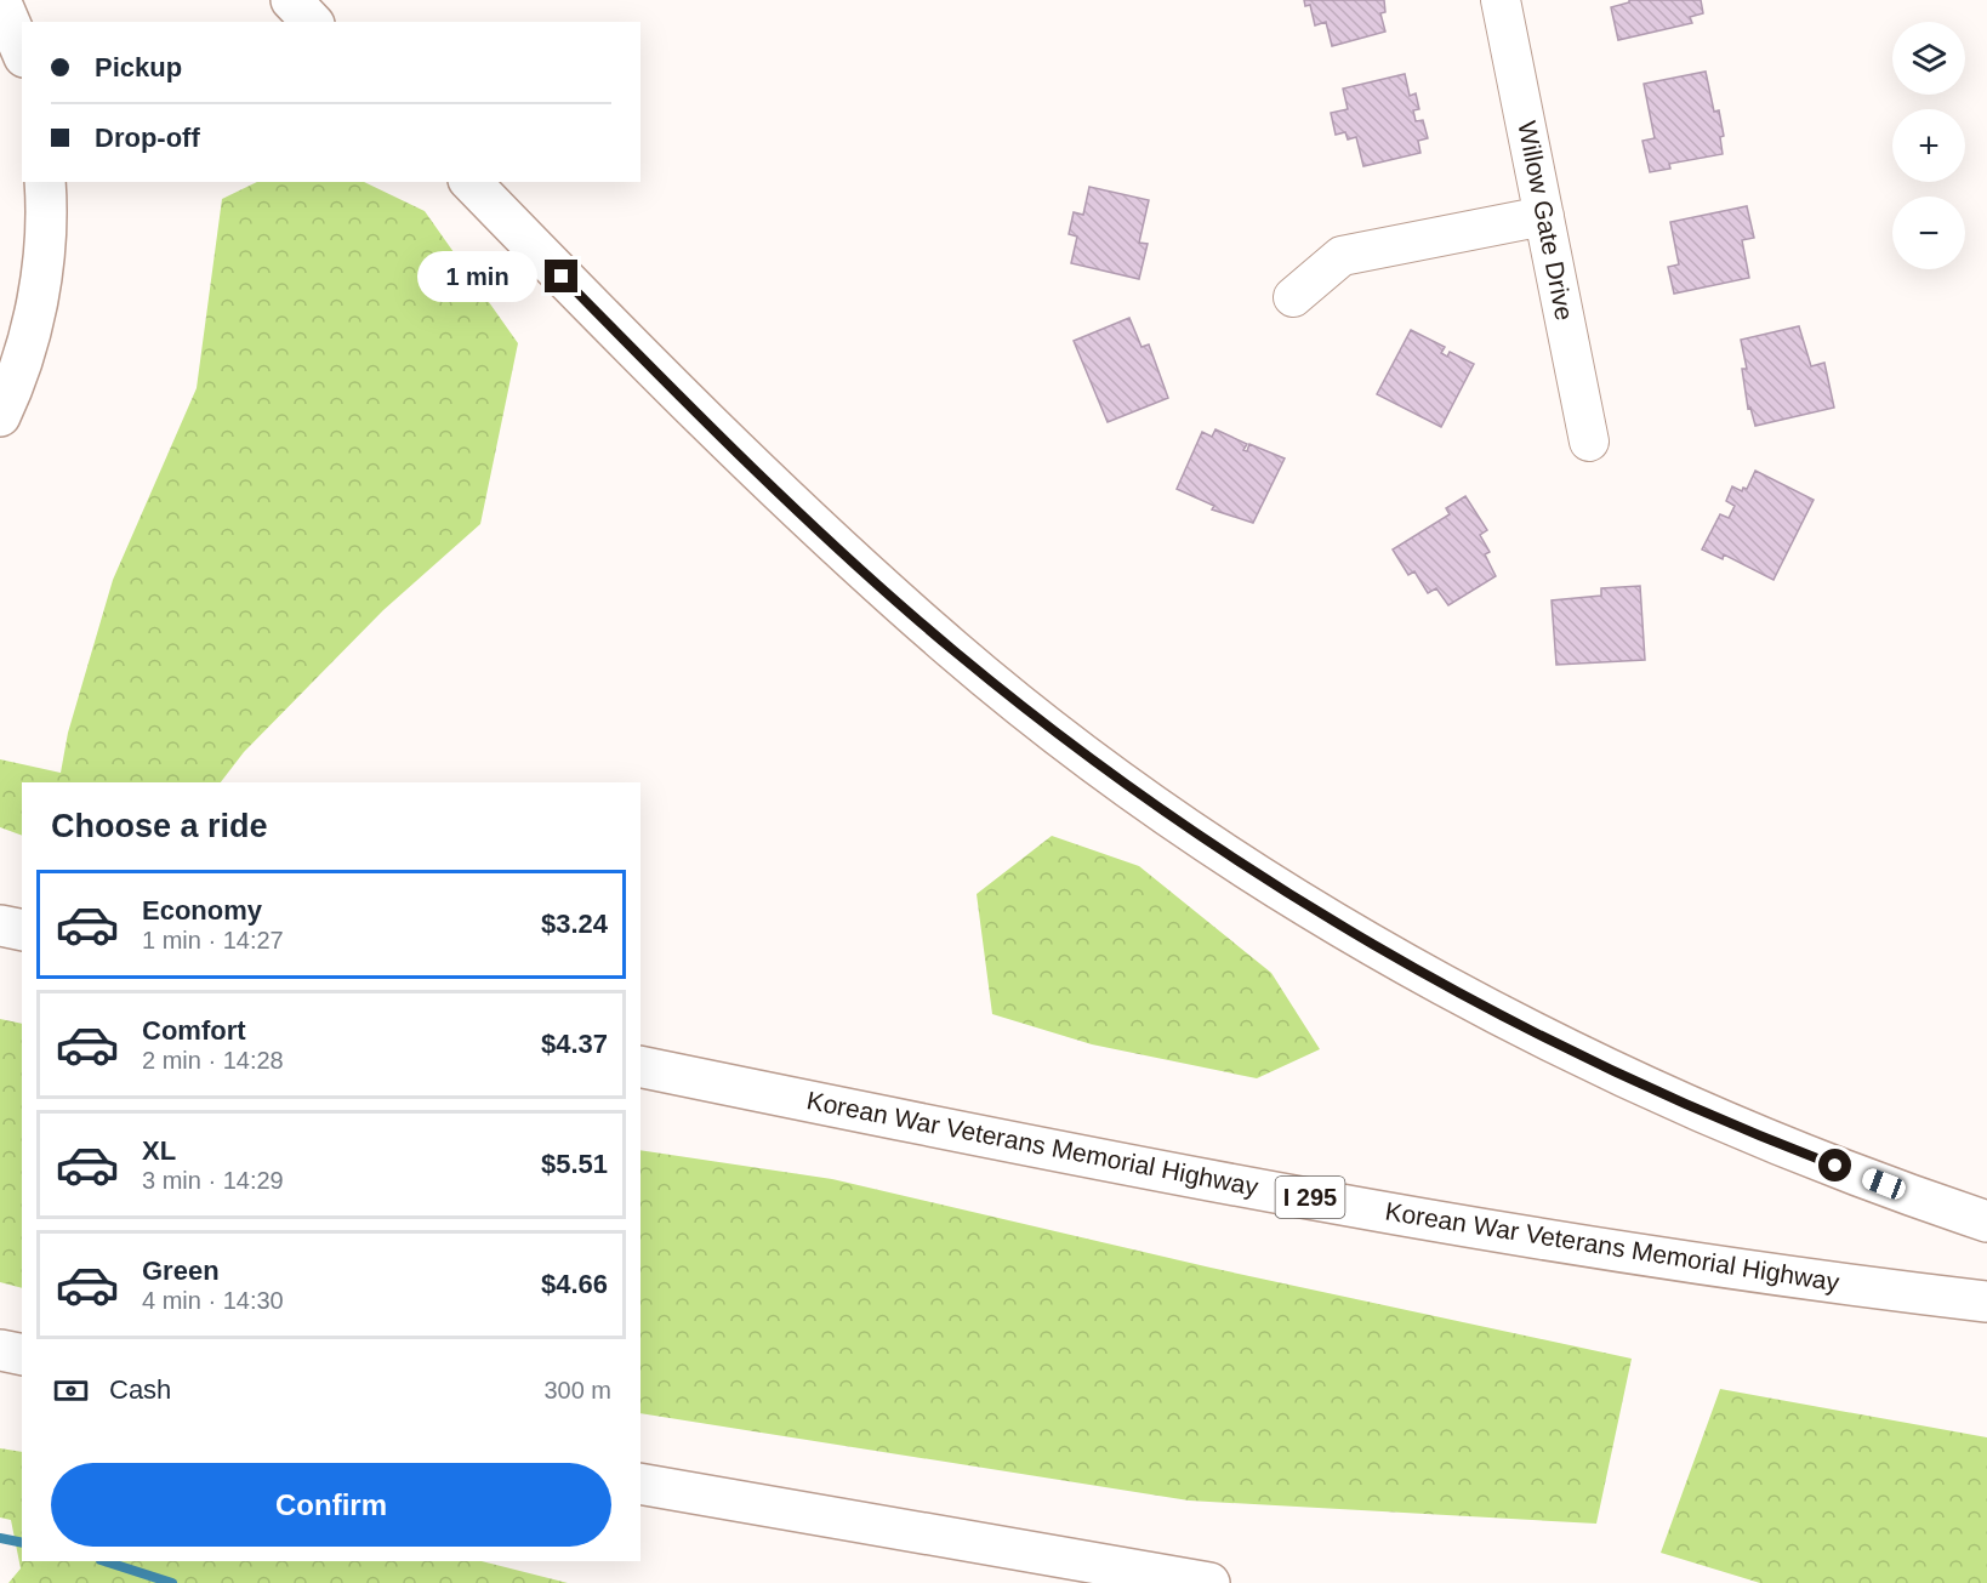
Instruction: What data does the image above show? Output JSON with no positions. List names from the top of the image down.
{
  "streets": {
    "highway": ["Korean War Veterans Memorial Highway", "I 295"],
    "street": ["Willow Gate Drive"]
  },
  "page": {
    "map_buttons": ["+", "−"],
    "banner": ["Pickup", "Drop-off"],
    "bubble": "1 min",
    "heading": "Choose a ride",
    "list": [
      {
        "name": "Economy",
        "note": "1 min · 14:27",
        "value": "$3.24"
      },
      {
        "name": "Comfort",
        "note": "2 min · 14:28",
        "value": "$4.37"
      },
      {
        "name": "XL",
        "note": "3 min · 14:29",
        "value": "$5.51"
      },
      {
        "name": "Green",
        "note": "4 min · 14:30",
        "value": "$4.66"
      }
    ],
    "pay": ["Cash", "300 m"],
    "buttons": "Confirm"
  }
}
